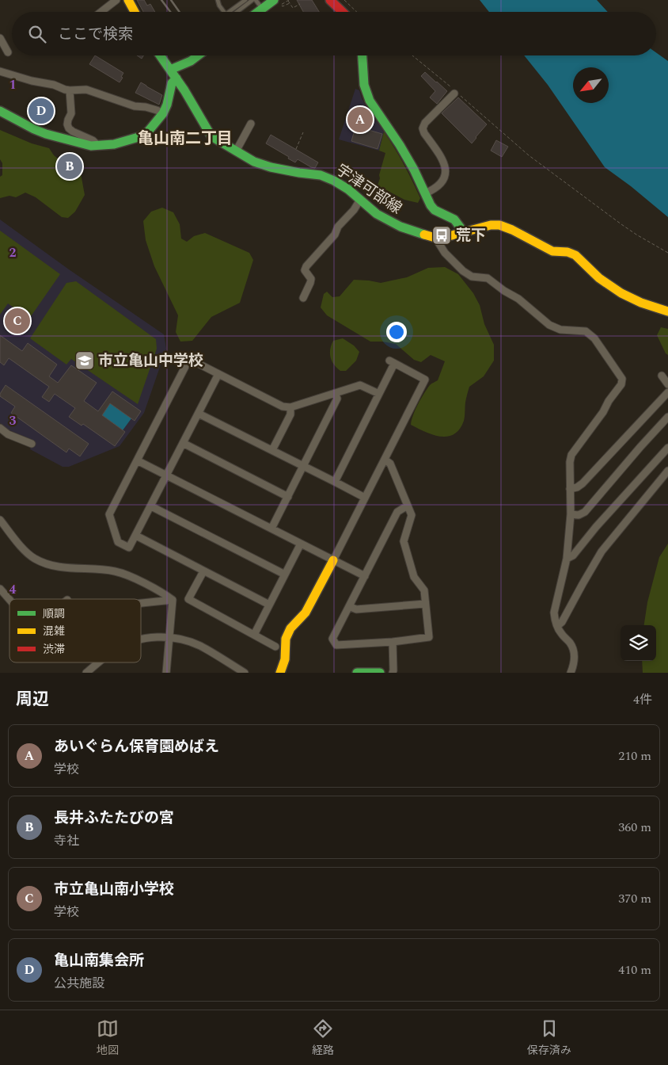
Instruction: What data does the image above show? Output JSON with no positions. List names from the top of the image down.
{
  "streets": {
    "street": ["宇津可部線"]
  },
  "districts": ["亀山南二丁目"],
  "places": {
    "bus stop": ["荒下"],
    "school or university": ["市立亀山中学校"]
  },
  "legend": ["順調", "混雑", "渋滞"],
  "north": "bottom left",
  "page": {
    "search": "ここで検索",
    "pins": [
      "D",
      "A",
      "B",
      "C"
    ],
    "heading": ["周辺", "4件"],
    "list": [
      {
        "mark": "A",
        "name": "あいぐらん保育園めばえ",
        "note": "学校",
        "value": "210 m"
      },
      {
        "mark": "B",
        "name": "長井ふたたびの宮",
        "note": "寺社",
        "value": "360 m"
      },
      {
        "mark": "C",
        "name": "市立亀山南小学校",
        "note": "学校",
        "value": "370 m"
      },
      {
        "mark": "D",
        "name": "亀山南集会所",
        "note": "公共施設",
        "value": "410 m"
      }
    ],
    "nav": ["地図", "経路", "保存済み"]
  },
  "grid": {
    "rows": [
      "1",
      "2",
      "3",
      "4"
    ]
  }
}
